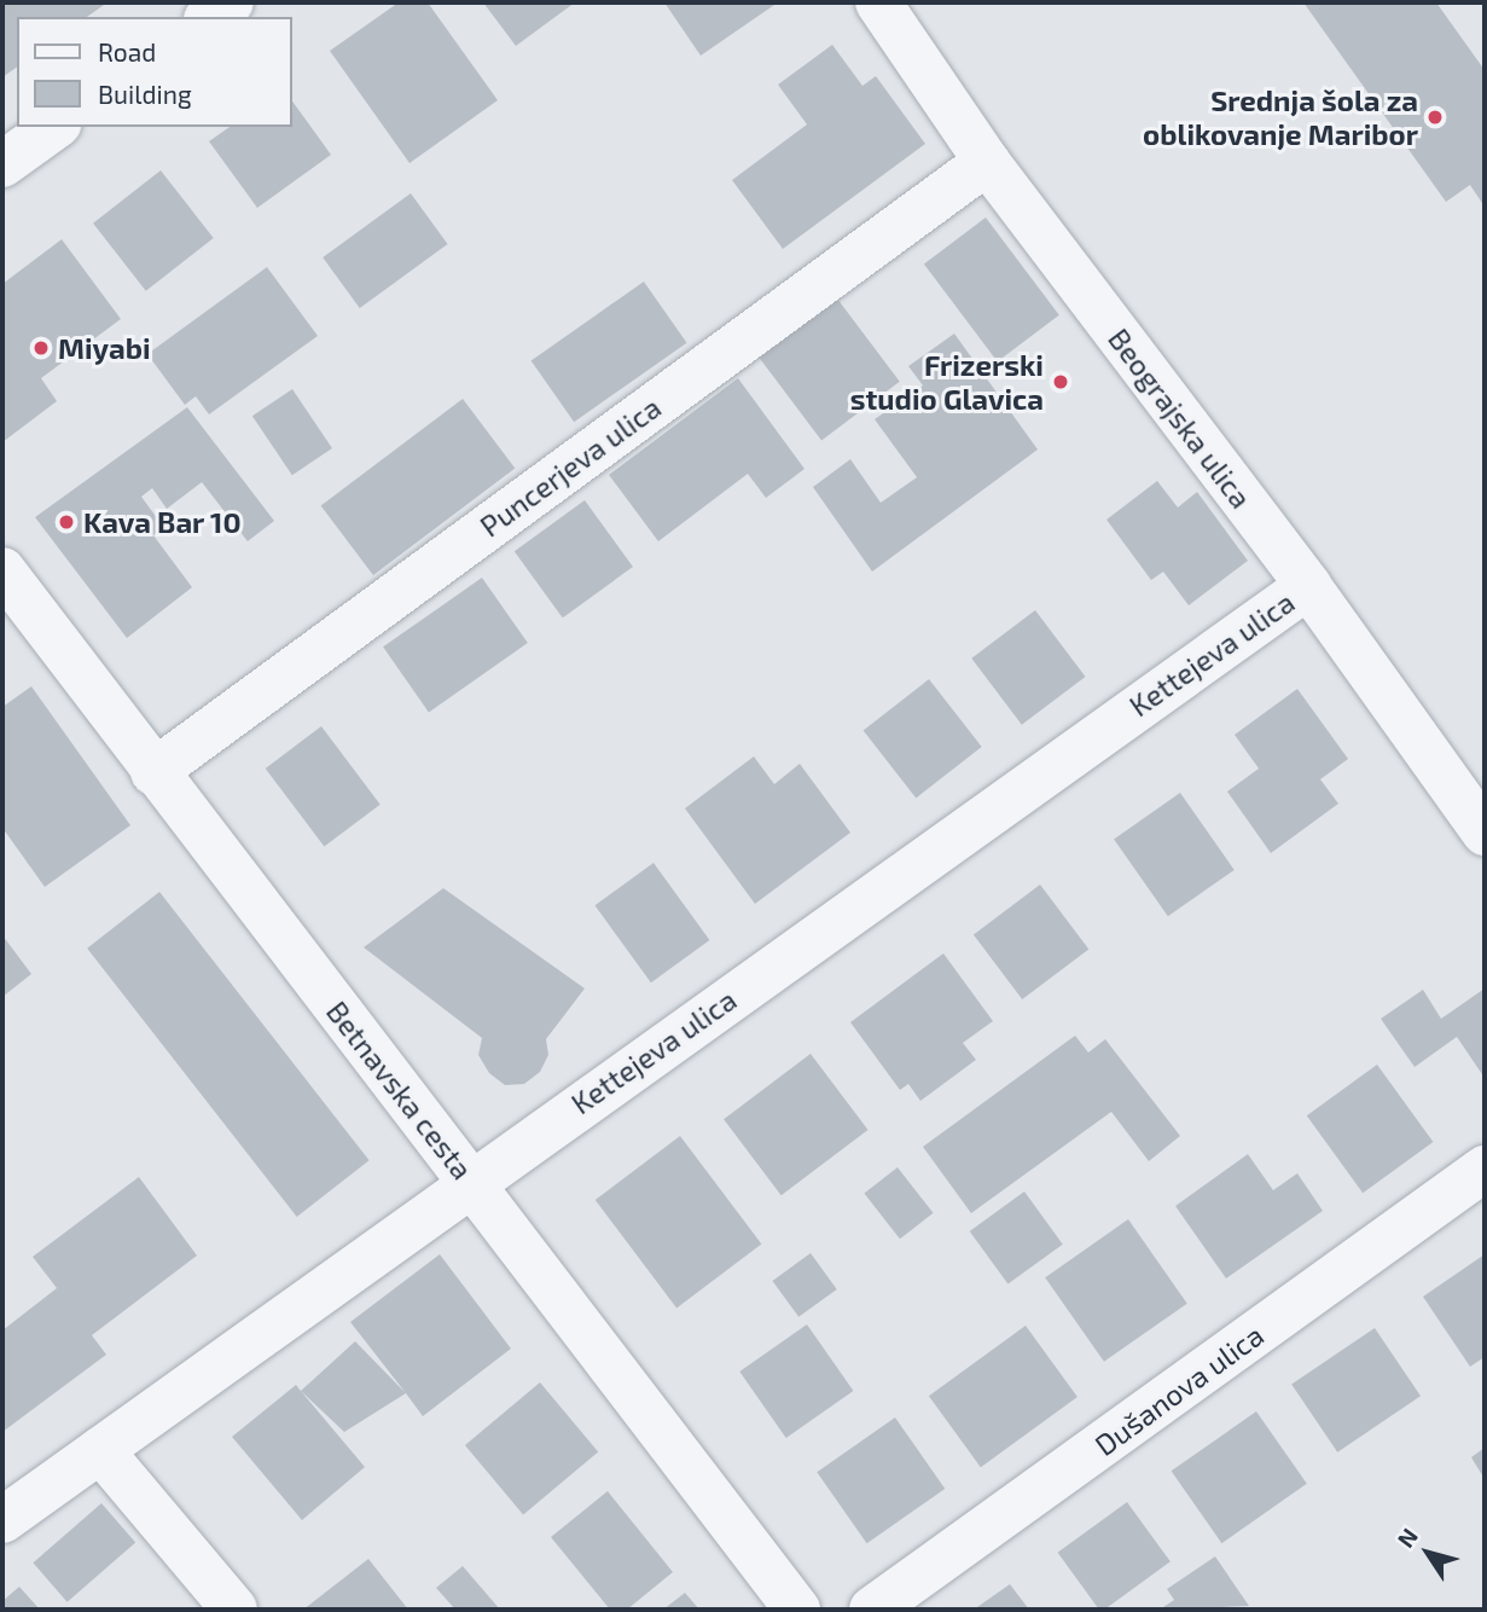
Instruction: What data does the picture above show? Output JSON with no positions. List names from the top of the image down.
{
  "streets": {
    "street": [
      "Beograjska ulica",
      "Puncerjeva ulica",
      "Kettejeva ulica",
      "Betnavska cesta",
      "Dušanova ulica"
    ]
  },
  "crossings": [
    ["Beograjska ulica", "Puncerjeva ulica"],
    ["Beograjska ulica", "Kettejeva ulica"],
    ["Puncerjeva ulica", "Betnavska cesta"],
    ["Kettejeva ulica", "Betnavska cesta"]
  ],
  "places": [
    "Srednja šola za oblikovanje Maribor",
    "Miyabi",
    "Frizerski studio Glavica",
    "Kava Bar 10"
  ],
  "legend": ["Road", "Building"],
  "north": "top left"
}
